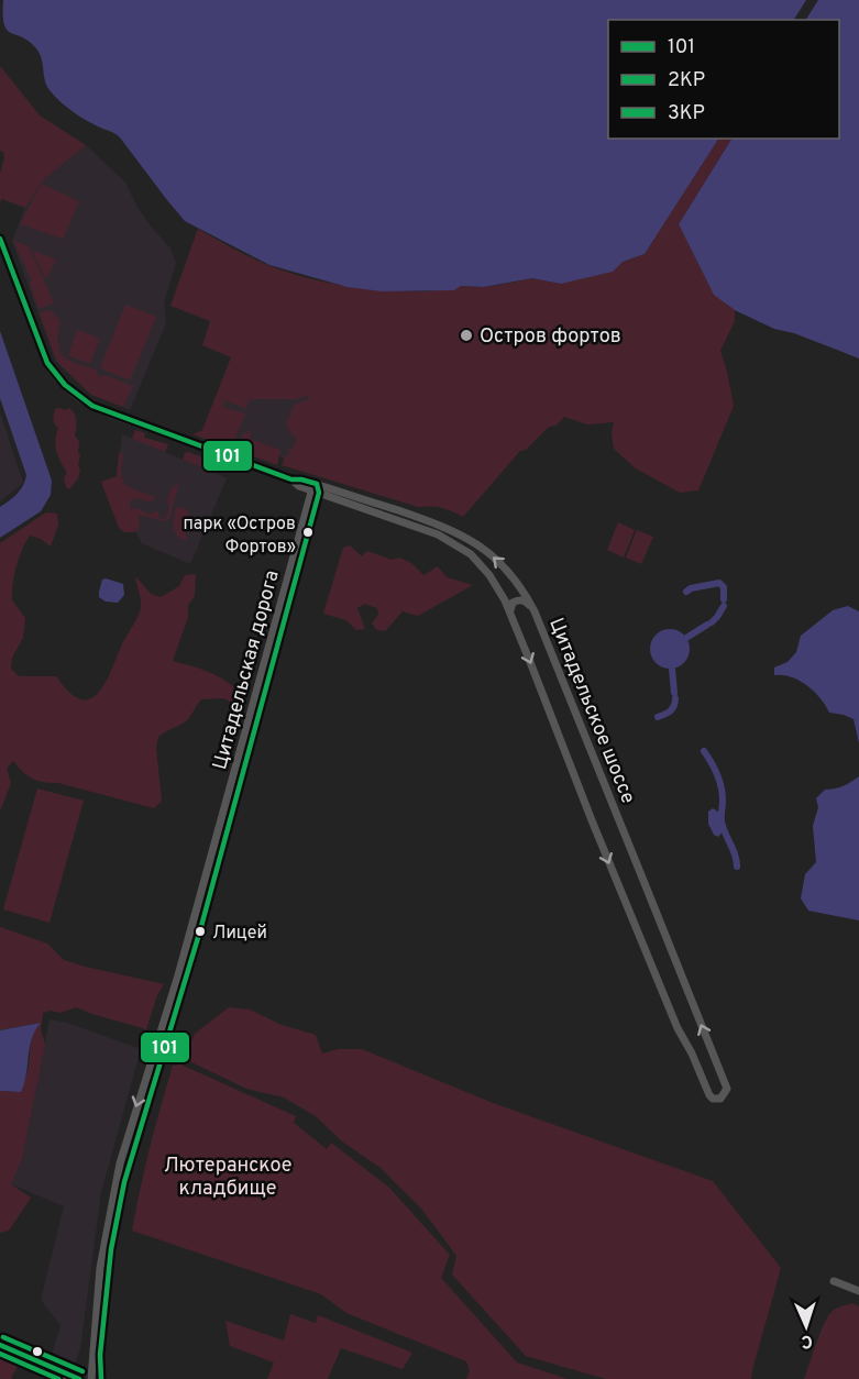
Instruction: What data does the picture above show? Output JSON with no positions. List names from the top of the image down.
{
  "streets": {
    "street": ["Цитадельская дорога", "Цитадельское шоссе"]
  },
  "crossings": [
    ["Цитадельская дорога", "Цитадельское шоссе"]
  ],
  "parks": ["Лютеранское кладбище"],
  "places": ["Остров фортов", "парк «Остров Фортов»", "Лицей"],
  "lines": ["transit line 101", "transit line 2КР", "transit line 3КР"],
  "legend": ["101", "2КР", "3КР"],
  "north": "bottom"
}
